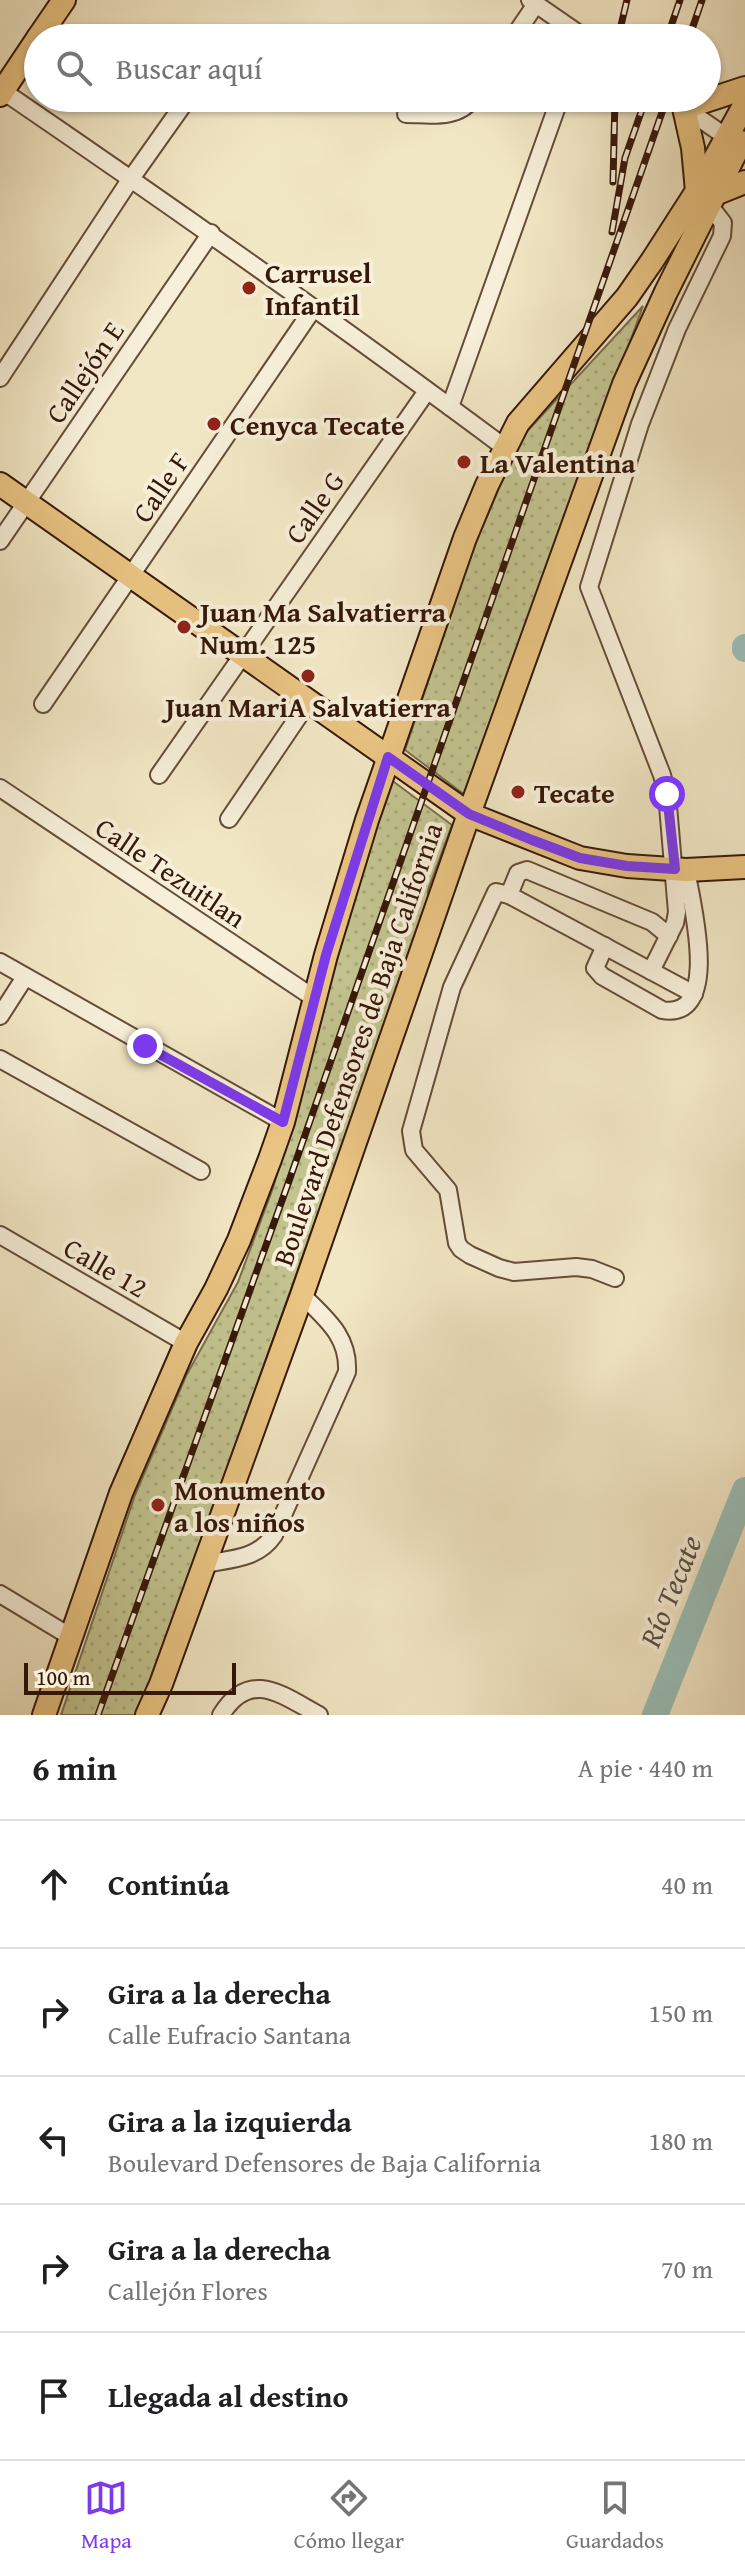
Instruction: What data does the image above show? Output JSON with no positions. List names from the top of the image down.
{
  "streets": {
    "main road": ["Boulevard Defensores de Baja California"],
    "street": [
      "Callejón E",
      "Calle F",
      "Calle G",
      "Calle Tezuitlan",
      "Calle 12"
    ]
  },
  "crossings": [
    ["Calle Tezuitlan", "Boulevard Defensores de Baja California"],
    ["Boulevard Defensores de Baja California", "Calle 12"]
  ],
  "water": ["Río Tecate"],
  "places": [
    "Carrusel Infantil",
    "Cenyca Tecate",
    "La Valentina",
    "Juan Ma Salvatierra Num. 125",
    "Juan MariA Salvatierra",
    "Tecate",
    "Monumento a los niños"
  ],
  "scale_bar": "100 m",
  "page": {
    "search": "Buscar aquí",
    "scale": "100 m",
    "heading": ["6 min", "A pie · 440 m"],
    "list": [
      ["Continúa", "40 m"],
      ["Gira a la derecha", "Calle Eufracio Santana", "150 m"],
      ["Gira a la izquierda", "Boulevard Defensores de Baja California", "180 m"],
      ["Gira a la derecha", "Callejón Flores", "70 m"],
      "Llegada al destino"
    ],
    "nav": ["Mapa", "Cómo llegar", "Guardados"]
  }
}
